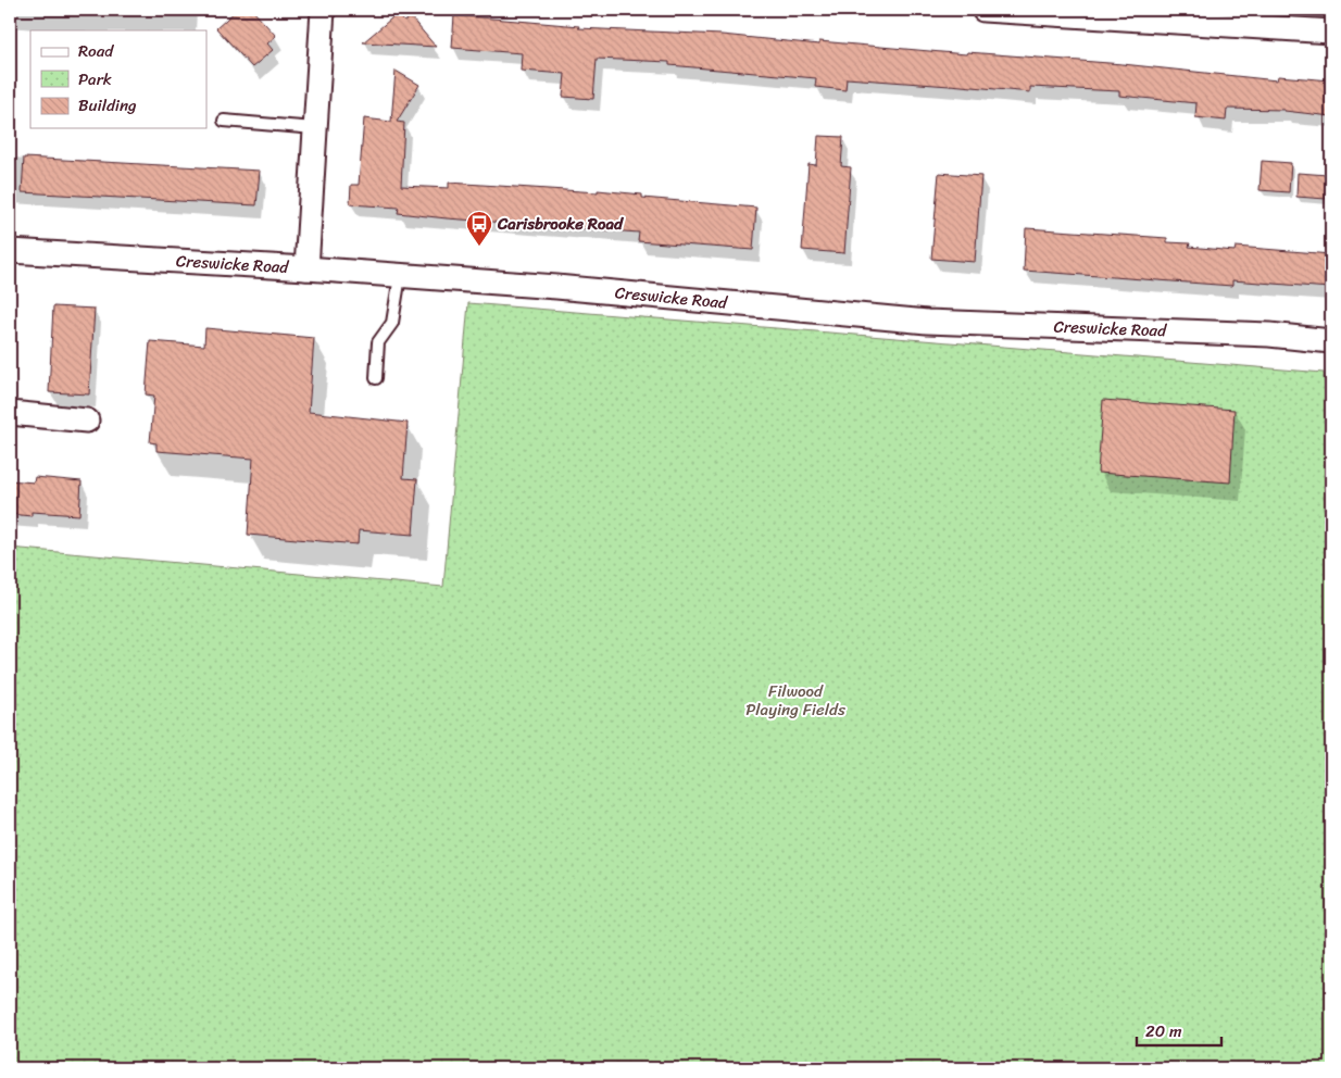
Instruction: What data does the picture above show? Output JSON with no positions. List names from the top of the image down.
{
  "streets": {
    "street": ["Creswicke Road"]
  },
  "parks": ["Filwood Playing Fields"],
  "places": {
    "bus stop": ["Carisbrooke Road"]
  },
  "legend": ["Road", "Park", "Building"],
  "scale_bar": "20 m"
}
